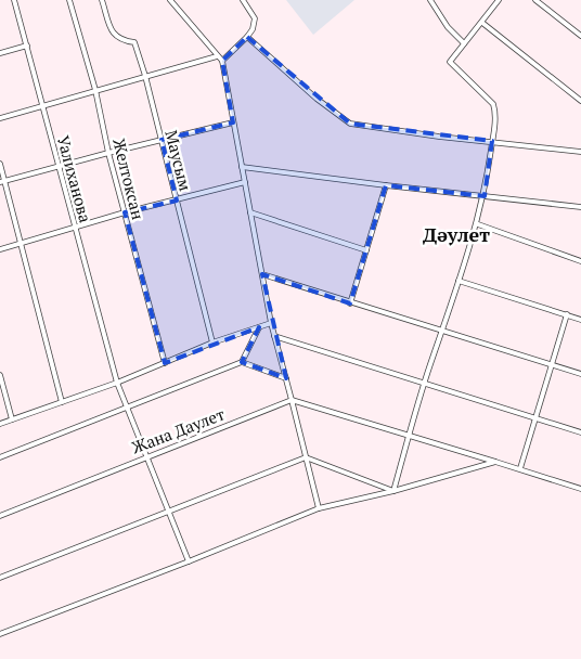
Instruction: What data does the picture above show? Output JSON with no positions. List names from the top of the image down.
{
  "streets": {
    "street": [
      "Маусым",
      "Уалиханова",
      "Желтоксан",
      "Жана Даулет"
    ]
  },
  "crossings": [
    ["Уалиханова", "Жана Даулет"]
  ],
  "districts": ["Дәулет"]
}
